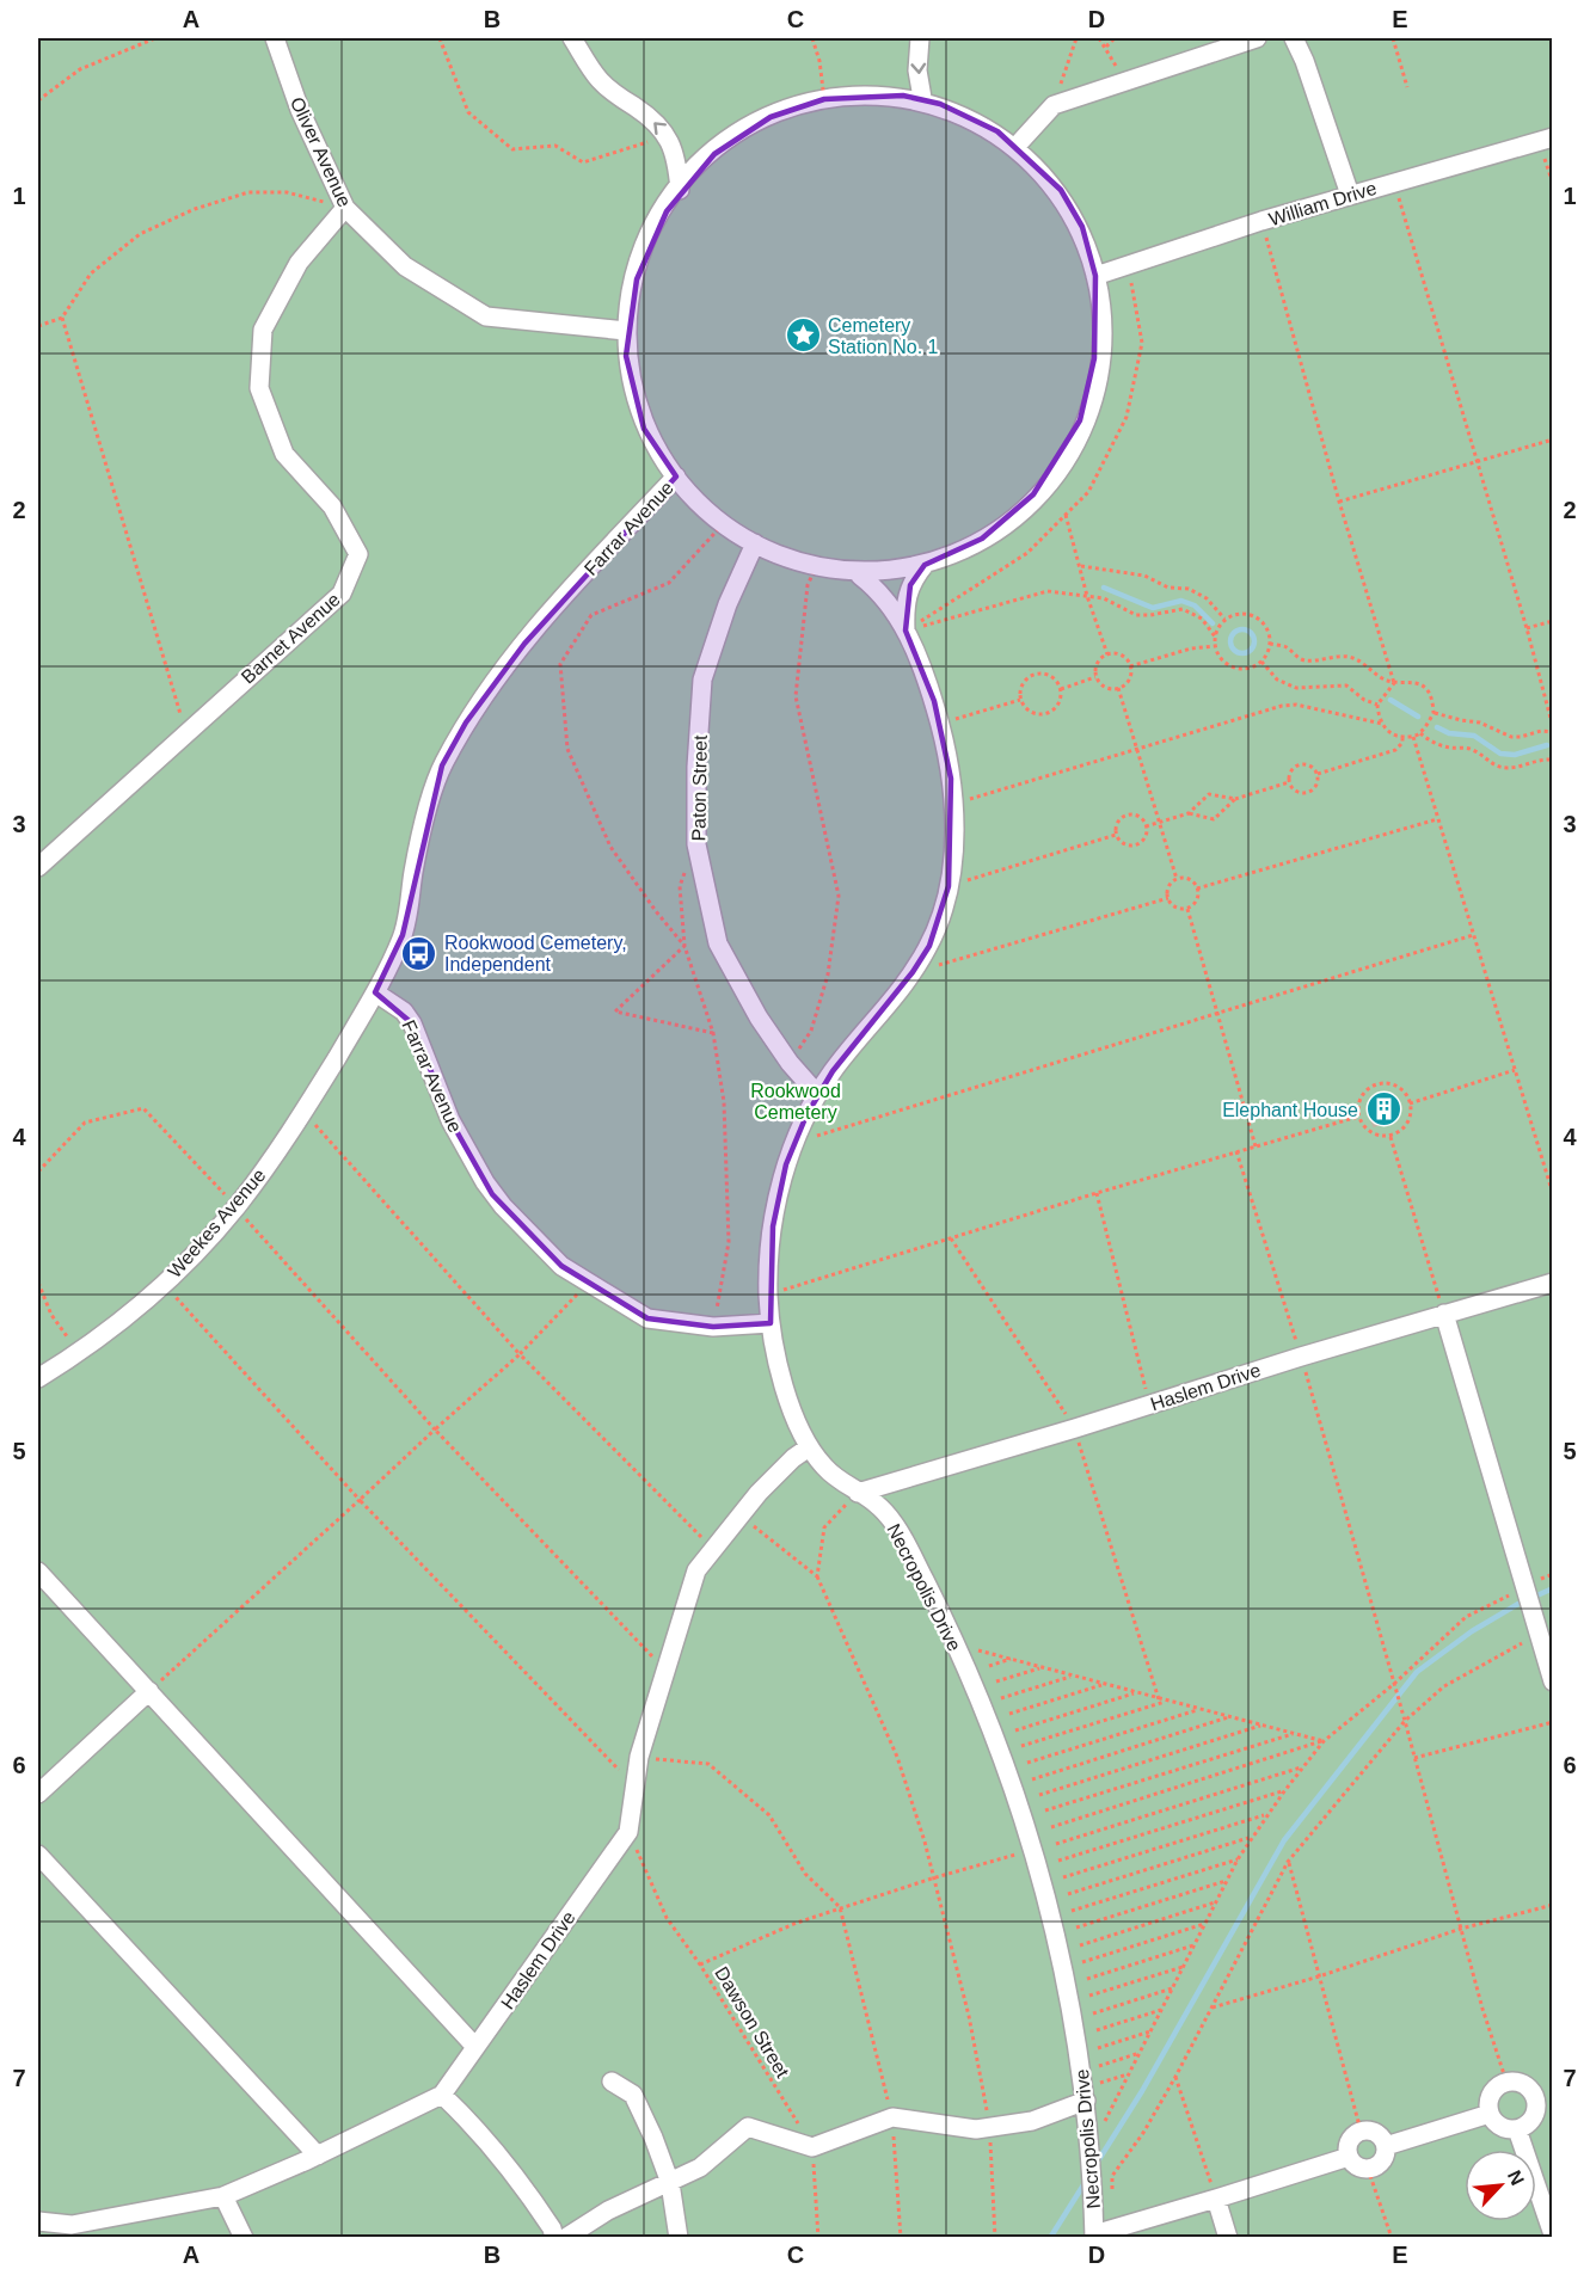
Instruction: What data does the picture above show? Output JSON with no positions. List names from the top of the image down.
{
  "streets": {
    "street": [
      "Oliver Avenue",
      "William Drive",
      "Farrar Avenue",
      "Barnet Avenue",
      "Paton Street",
      "Weekes Avenue",
      "Haslem Drive",
      "Necropolis Drive"
    ],
    "path": ["Dawson Street"]
  },
  "crossings": [
    ["Oliver Avenue", "Barnet Avenue"],
    ["Farrar Avenue", "Weekes Avenue"],
    ["Farrar Avenue", "Necropolis Drive"],
    ["Paton Street", "Necropolis Drive"],
    ["Haslem Drive", "Necropolis Drive"],
    ["Haslem Drive", "Dawson Street"]
  ],
  "parks": ["Rookwood Cemetery"],
  "places": {
    "place": ["Cemetery Station No. 1"],
    "bus stop": ["Rookwood Cemetery, Independent"],
    "building": ["Elephant House"]
  },
  "north": "top right",
  "grid": {
    "columns": [
      "A",
      "B",
      "C",
      "D",
      "E"
    ],
    "rows": [
      "1",
      "2",
      "3",
      "4",
      "5",
      "6",
      "7"
    ]
  }
}
